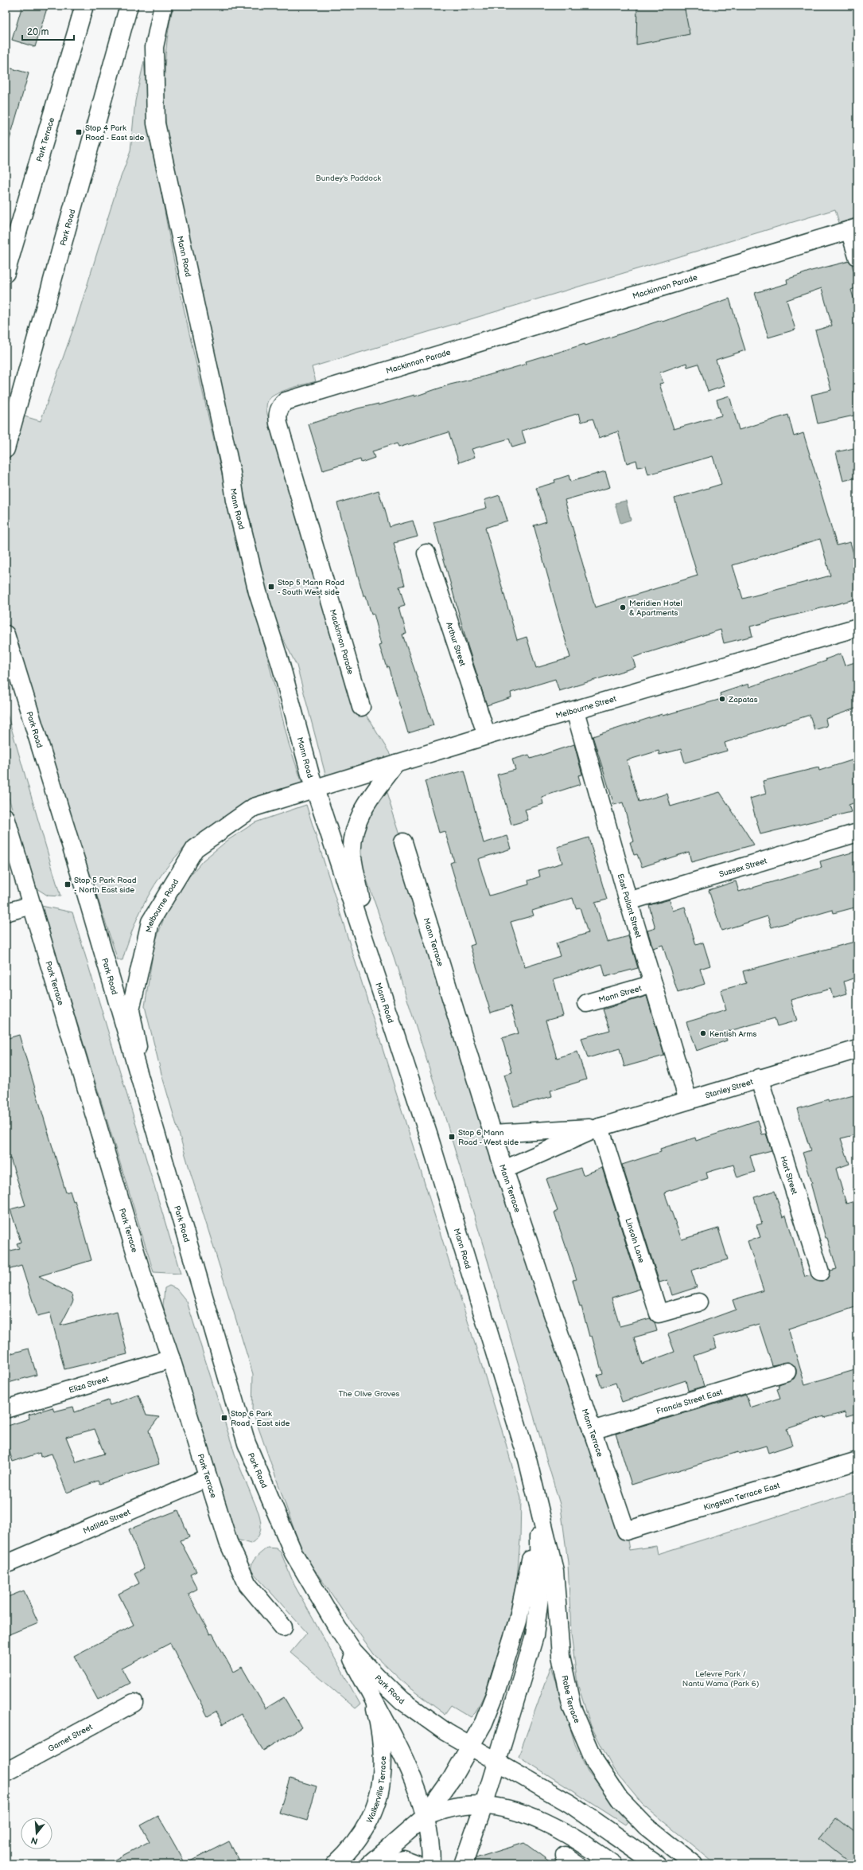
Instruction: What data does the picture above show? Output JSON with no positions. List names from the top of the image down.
{
  "streets": {
    "main road": [
      "Park Terrace",
      "Park Road",
      "Mann Road",
      "Mackinnon Parade",
      "Arthur Street",
      "Melbourne Street",
      "Sussex Street",
      "Melbourne Road",
      "East Pallant Street",
      "Mann Terrace",
      "Mann Street",
      "Stanley Street",
      "Hart Street",
      "Lincoln Lane",
      "Eliza Street",
      "Francis Street East",
      "Kingston Terrace East",
      "Matilda Street",
      "Robe Terrace",
      "Garnet Street",
      "Walkerville Terrace"
    ]
  },
  "crossings": [
    ["Park Terrace", "Eliza Street"],
    ["Park Terrace", "Matilda Street"],
    ["Park Road", "Melbourne Road"],
    ["Mann Road", "Melbourne Street"],
    ["Mann Road", "Melbourne Road"],
    ["Mann Road", "Robe Terrace"],
    ["Arthur Street", "Melbourne Street"],
    ["Melbourne Street", "Melbourne Road"],
    ["Melbourne Street", "East Pallant Street"],
    ["Sussex Street", "East Pallant Street"],
    ["East Pallant Street", "Mann Street"],
    ["East Pallant Street", "Stanley Street"],
    ["Mann Terrace", "Stanley Street"],
    ["Mann Terrace", "Francis Street East"],
    ["Mann Terrace", "Kingston Terrace East"],
    ["Stanley Street", "Hart Street"],
    ["Stanley Street", "Lincoln Lane"]
  ],
  "parks": ["Bundey's Paddock", "The Olive Groves", "Lefevre Park / Nantu Wama (Park 6)"],
  "places": {
    "transit": [
      "Stop 4 Park Road - East side",
      "Stop 5 Mann Road - South West side",
      "Stop 5 Park Road - North East side",
      "Stop 6 Mann Road - West side",
      "Stop 6 Park Road - East side"
    ],
    "other": ["Meridien Hotel & Apartments", "Zapatas", "Kentish Arms"]
  },
  "scale_bar": "20 m",
  "north": "bottom"
}
